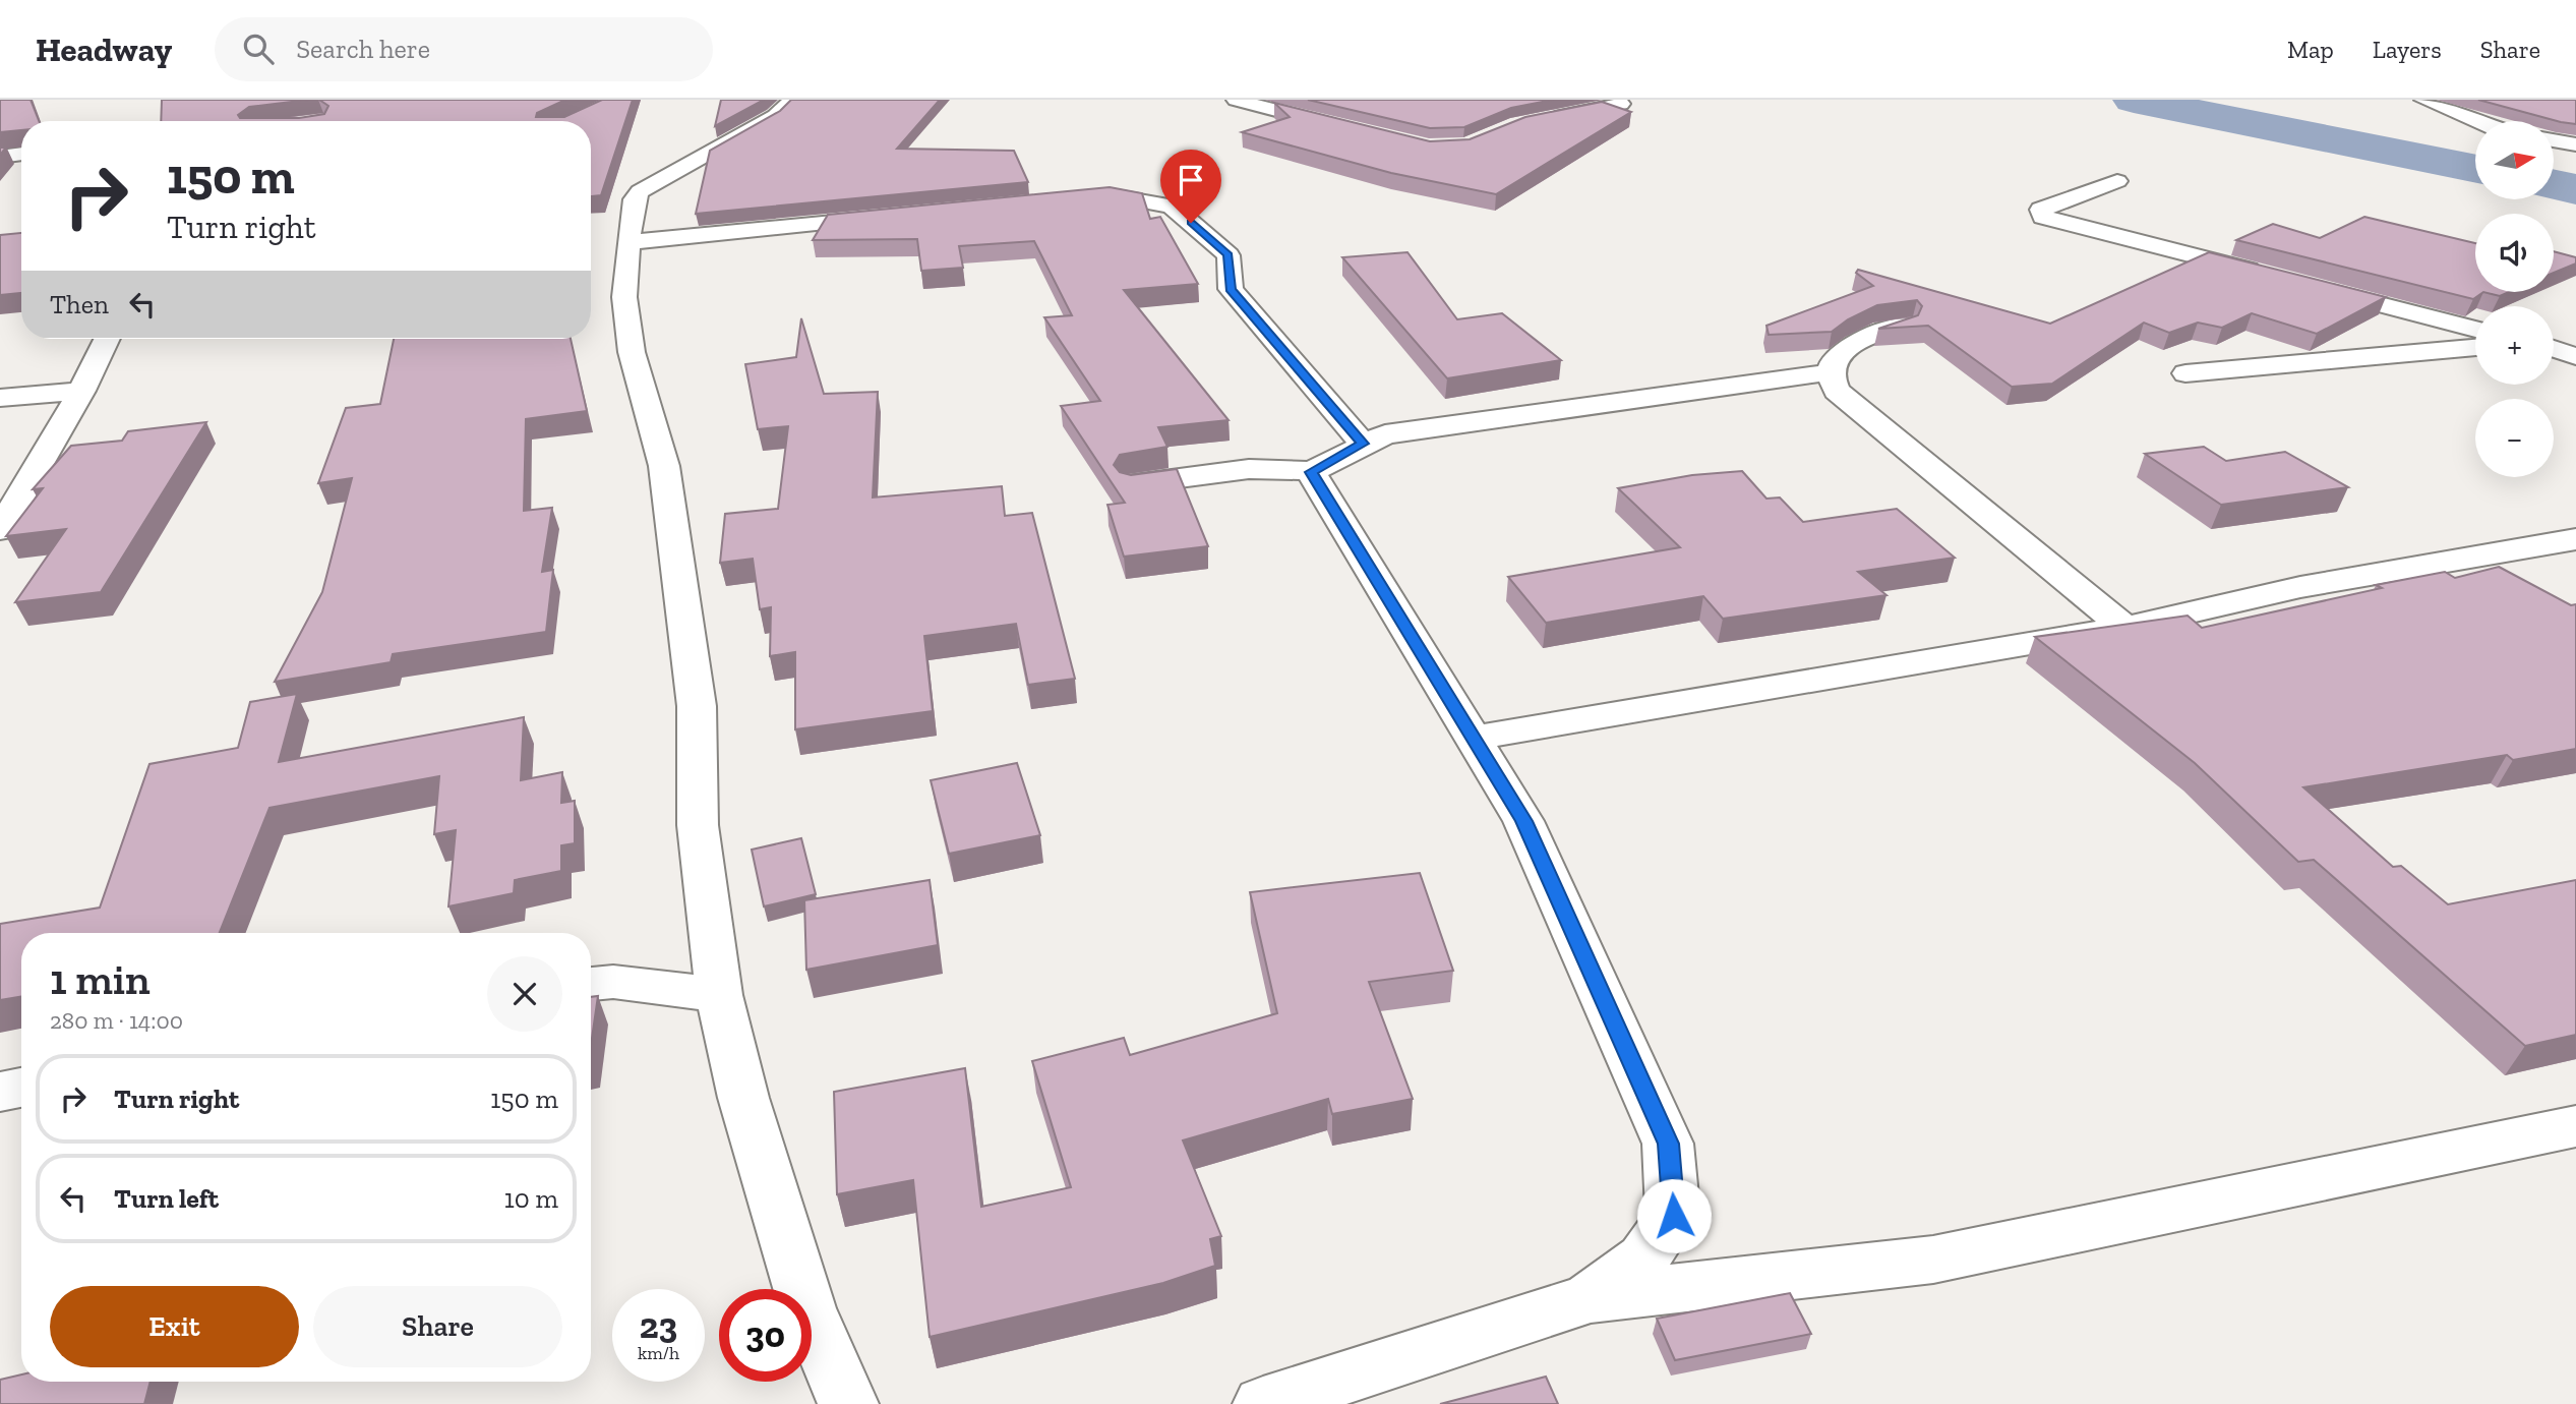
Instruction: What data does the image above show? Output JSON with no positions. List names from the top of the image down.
{
  "north": "right",
  "page": {
    "header": "Headway",
    "search": "Search here",
    "nav": ["Map", "Layers", "Share"],
    "map_buttons": ["+", "−"],
    "turn": ["150 m", "Turn right"],
    "then": "Then",
    "heading": ["1 min", "280 m · 14:00"],
    "list": [
      {
        "name": "Turn right",
        "value": "150 m"
      },
      {
        "name": "Turn left",
        "value": "10 m"
      }
    ],
    "buttons": ["Exit", "Share"],
    "speed": "23 km/h",
    "limit": "30"
  }
}
